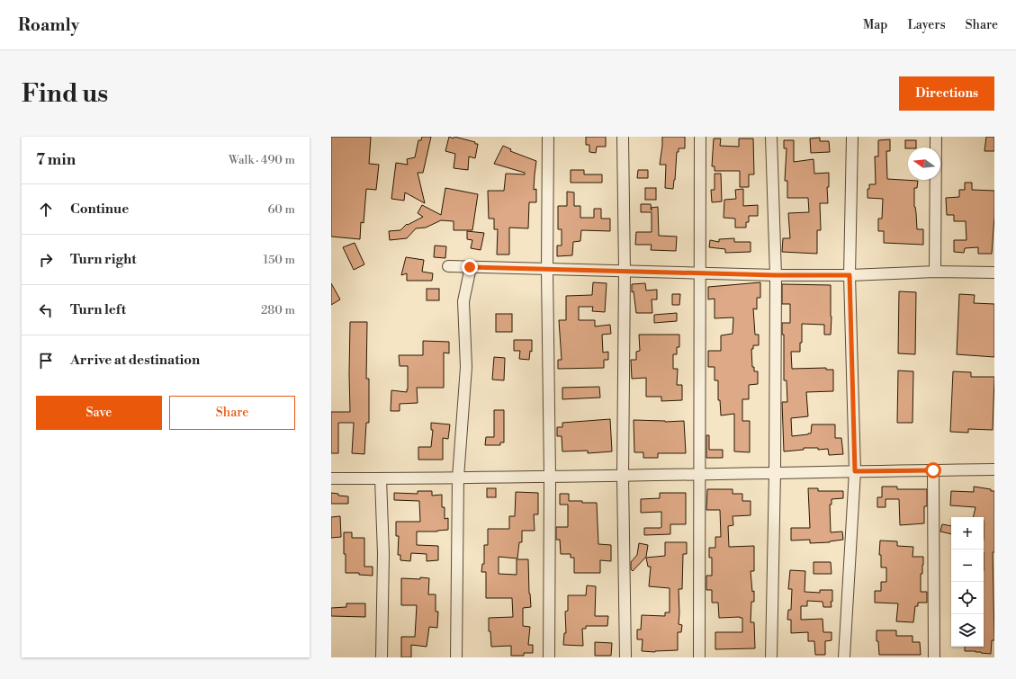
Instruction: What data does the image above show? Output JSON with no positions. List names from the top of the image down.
{
  "north": "left",
  "page": {
    "header": "Roamly",
    "nav": ["Map", "Layers", "Share"],
    "buttons": [
      "Directions",
      ["Save", "Share"]
    ],
    "title": "Find us",
    "heading": ["7 min", "Walk · 490 m"],
    "list": [
      ["Continue", "60 m"],
      ["Turn right", "150 m"],
      ["Turn left", "280 m"],
      "Arrive at destination"
    ],
    "map_buttons": ["+", "−"]
  }
}
